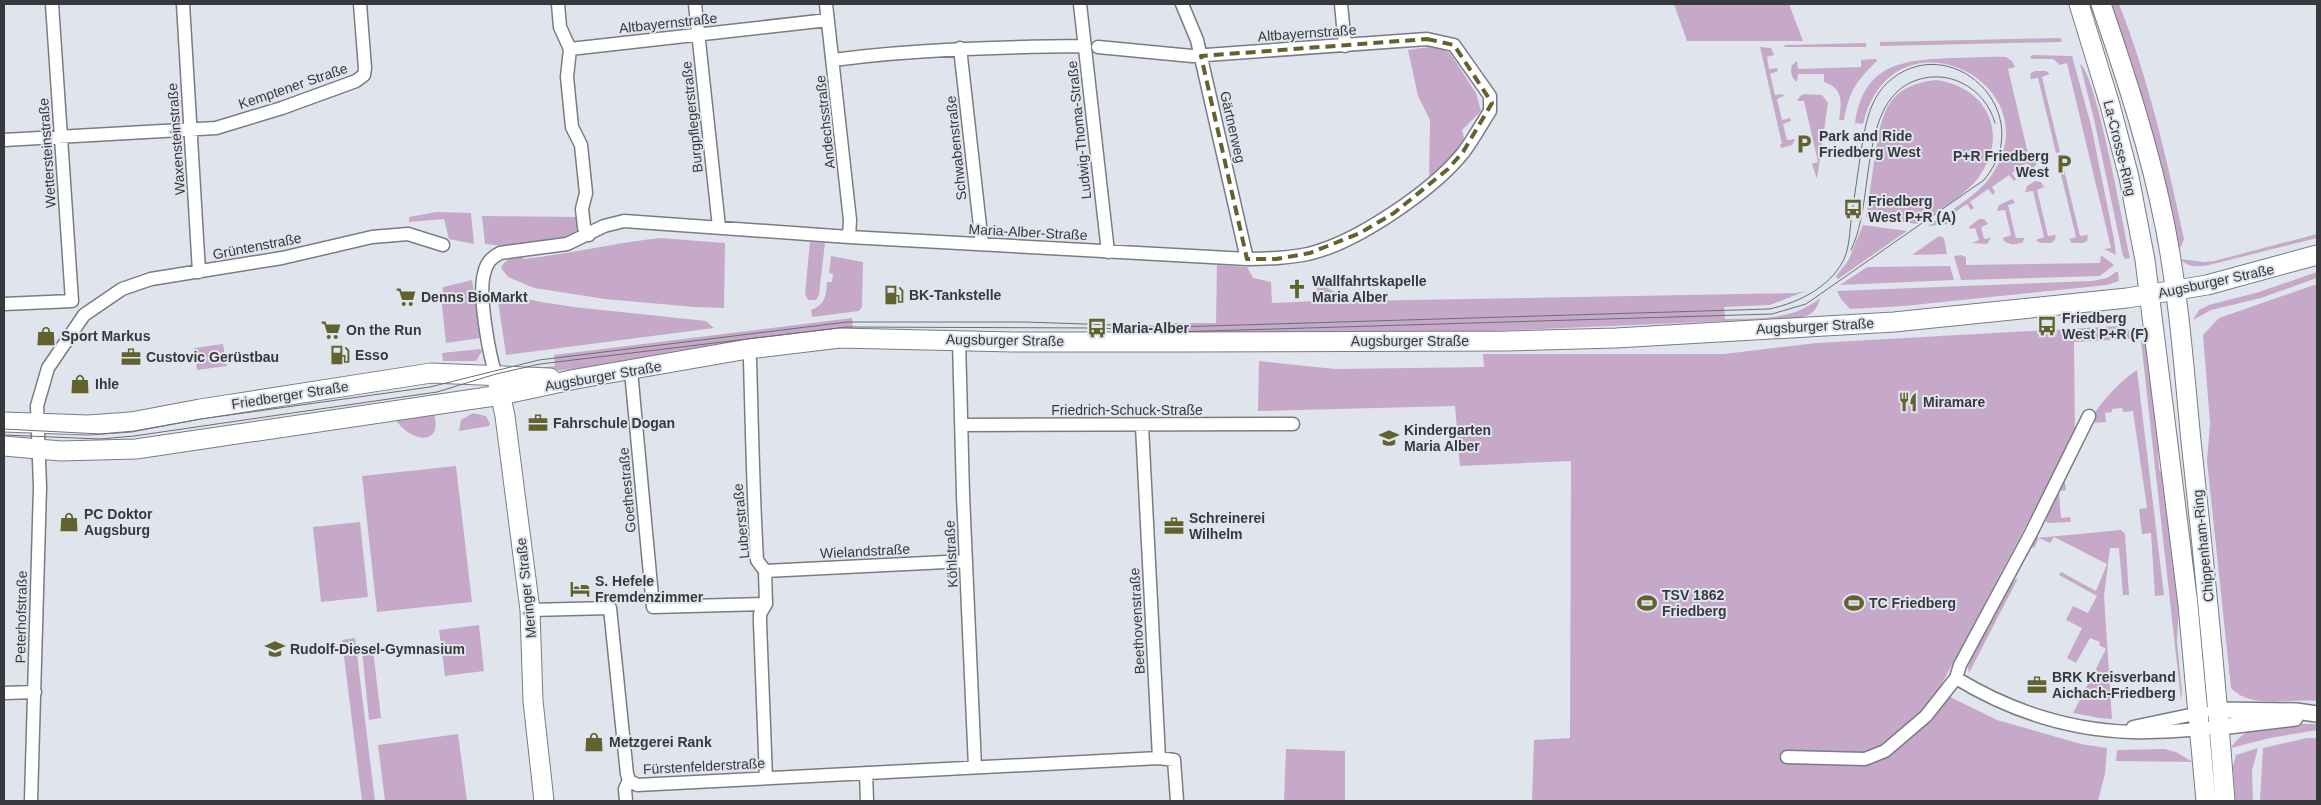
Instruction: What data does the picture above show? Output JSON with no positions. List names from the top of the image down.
{
  "streets": {
    "main road": [
      "La-Crosse-Ring",
      "Augsburger Straße",
      "Friedberger Straße",
      "Chippenham-Ring",
      "Meringer Straße"
    ],
    "street": [
      "Altbayernstraße",
      "Kemptener Straße",
      "Burgpflegerstraße",
      "Andechsstraße",
      "Gärtnerweg",
      "Ludwig-Thoma-Straße",
      "Waxensteinstraße",
      "Schwabenstraße",
      "Wettersteinstraße",
      "Maria-Alber-Straße",
      "Grüntenstraße",
      "Friedrich-Schuck-Straße",
      "Goethestraße",
      "Luberstraße",
      "Wielandstraße",
      "Köhlstraße",
      "Peterhofstraße",
      "Beethovenstraße",
      "Fürstenfelderstraße"
    ]
  },
  "crossings": [
    ["Altbayernstraße", "Burgpflegerstraße"],
    ["Altbayernstraße", "Andechsstraße"],
    ["Altbayernstraße", "Gärtnerweg"],
    ["Altbayernstraße", "Ludwig-Thoma-Straße"],
    ["Altbayernstraße", "Schwabenstraße"],
    ["Altbayernstraße", "Maria-Alber-Straße"],
    ["Kemptener Straße", "Waxensteinstraße"],
    ["Kemptener Straße", "Wettersteinstraße"],
    ["Burgpflegerstraße", "Maria-Alber-Straße"],
    ["Andechsstraße", "Maria-Alber-Straße"],
    ["Gärtnerweg", "Maria-Alber-Straße"],
    ["Ludwig-Thoma-Straße", "Maria-Alber-Straße"],
    ["Waxensteinstraße", "Grüntenstraße"],
    ["Schwabenstraße", "Maria-Alber-Straße"],
    ["La-Crosse-Ring", "Augsburger Straße"],
    ["La-Crosse-Ring", "Chippenham-Ring"],
    ["Maria-Alber-Straße", "Friedberger Straße"],
    ["Maria-Alber-Straße", "Meringer Straße"],
    ["Grüntenstraße", "Friedberger Straße"],
    ["Grüntenstraße", "Peterhofstraße"],
    ["Augsburger Straße", "Friedberger Straße"],
    ["Augsburger Straße", "Goethestraße"],
    ["Augsburger Straße", "Luberstraße"],
    ["Augsburger Straße", "Chippenham-Ring"],
    ["Augsburger Straße", "Köhlstraße"],
    ["Augsburger Straße", "Meringer Straße"],
    ["Friedberger Straße", "Meringer Straße"],
    ["Friedberger Straße", "Peterhofstraße"],
    ["Friedrich-Schuck-Straße", "Köhlstraße"],
    ["Friedrich-Schuck-Straße", "Beethovenstraße"],
    ["Goethestraße", "Luberstraße"],
    ["Luberstraße", "Wielandstraße"],
    ["Luberstraße", "Fürstenfelderstraße"],
    ["Wielandstraße", "Köhlstraße"],
    ["Köhlstraße", "Fürstenfelderstraße"],
    ["Meringer Straße", "Fürstenfelderstraße"],
    ["Beethovenstraße", "Fürstenfelderstraße"]
  ],
  "places": {
    "parking": ["Park and Ride Friedberg West", "P+R Friedberg West"],
    "bus stop": ["Friedberg West P+R (A)", "Friedberg West P+R (F)", "Maria-Alber"],
    "church": ["Wallfahrtskapelle Maria Alber"],
    "fuel station": ["BK-Tankstelle", "Esso"],
    "supermarket": ["Denns BioMarkt", "On the Run"],
    "shop": [
      "Sport Markus",
      "Ihle",
      "PC Doktor Augsburg",
      "Metzgerei Rank"
    ],
    "office": [
      "Custovic Gerüstbau",
      "Fahrschule Dogan",
      "Schreinerei Wilhelm",
      "BRK Kreisverband Aichach-Friedberg"
    ],
    "restaurant": ["Miramare"],
    "school or university": ["Kindergarten Maria Alber", "Rudolf-Diesel-Gymnasium"],
    "hotel": ["S. Hefele Fremdenzimmer"],
    "sports": ["TSV 1862 Friedberg", "TC Friedberg"]
  }
}
